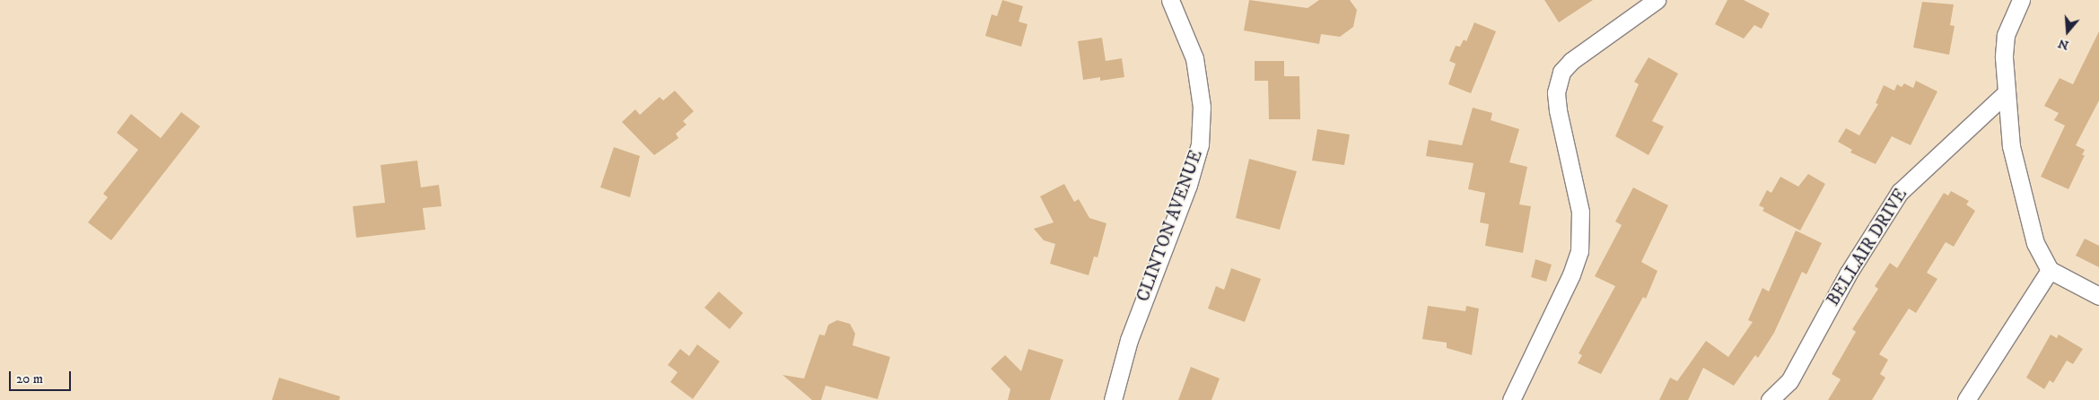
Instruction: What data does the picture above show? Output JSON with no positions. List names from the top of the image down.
{
  "streets": {
    "street": ["CLINTON AVENUE", "BELLAIR DRIVE"]
  },
  "scale_bar": "20 m",
  "north": "bottom"
}
